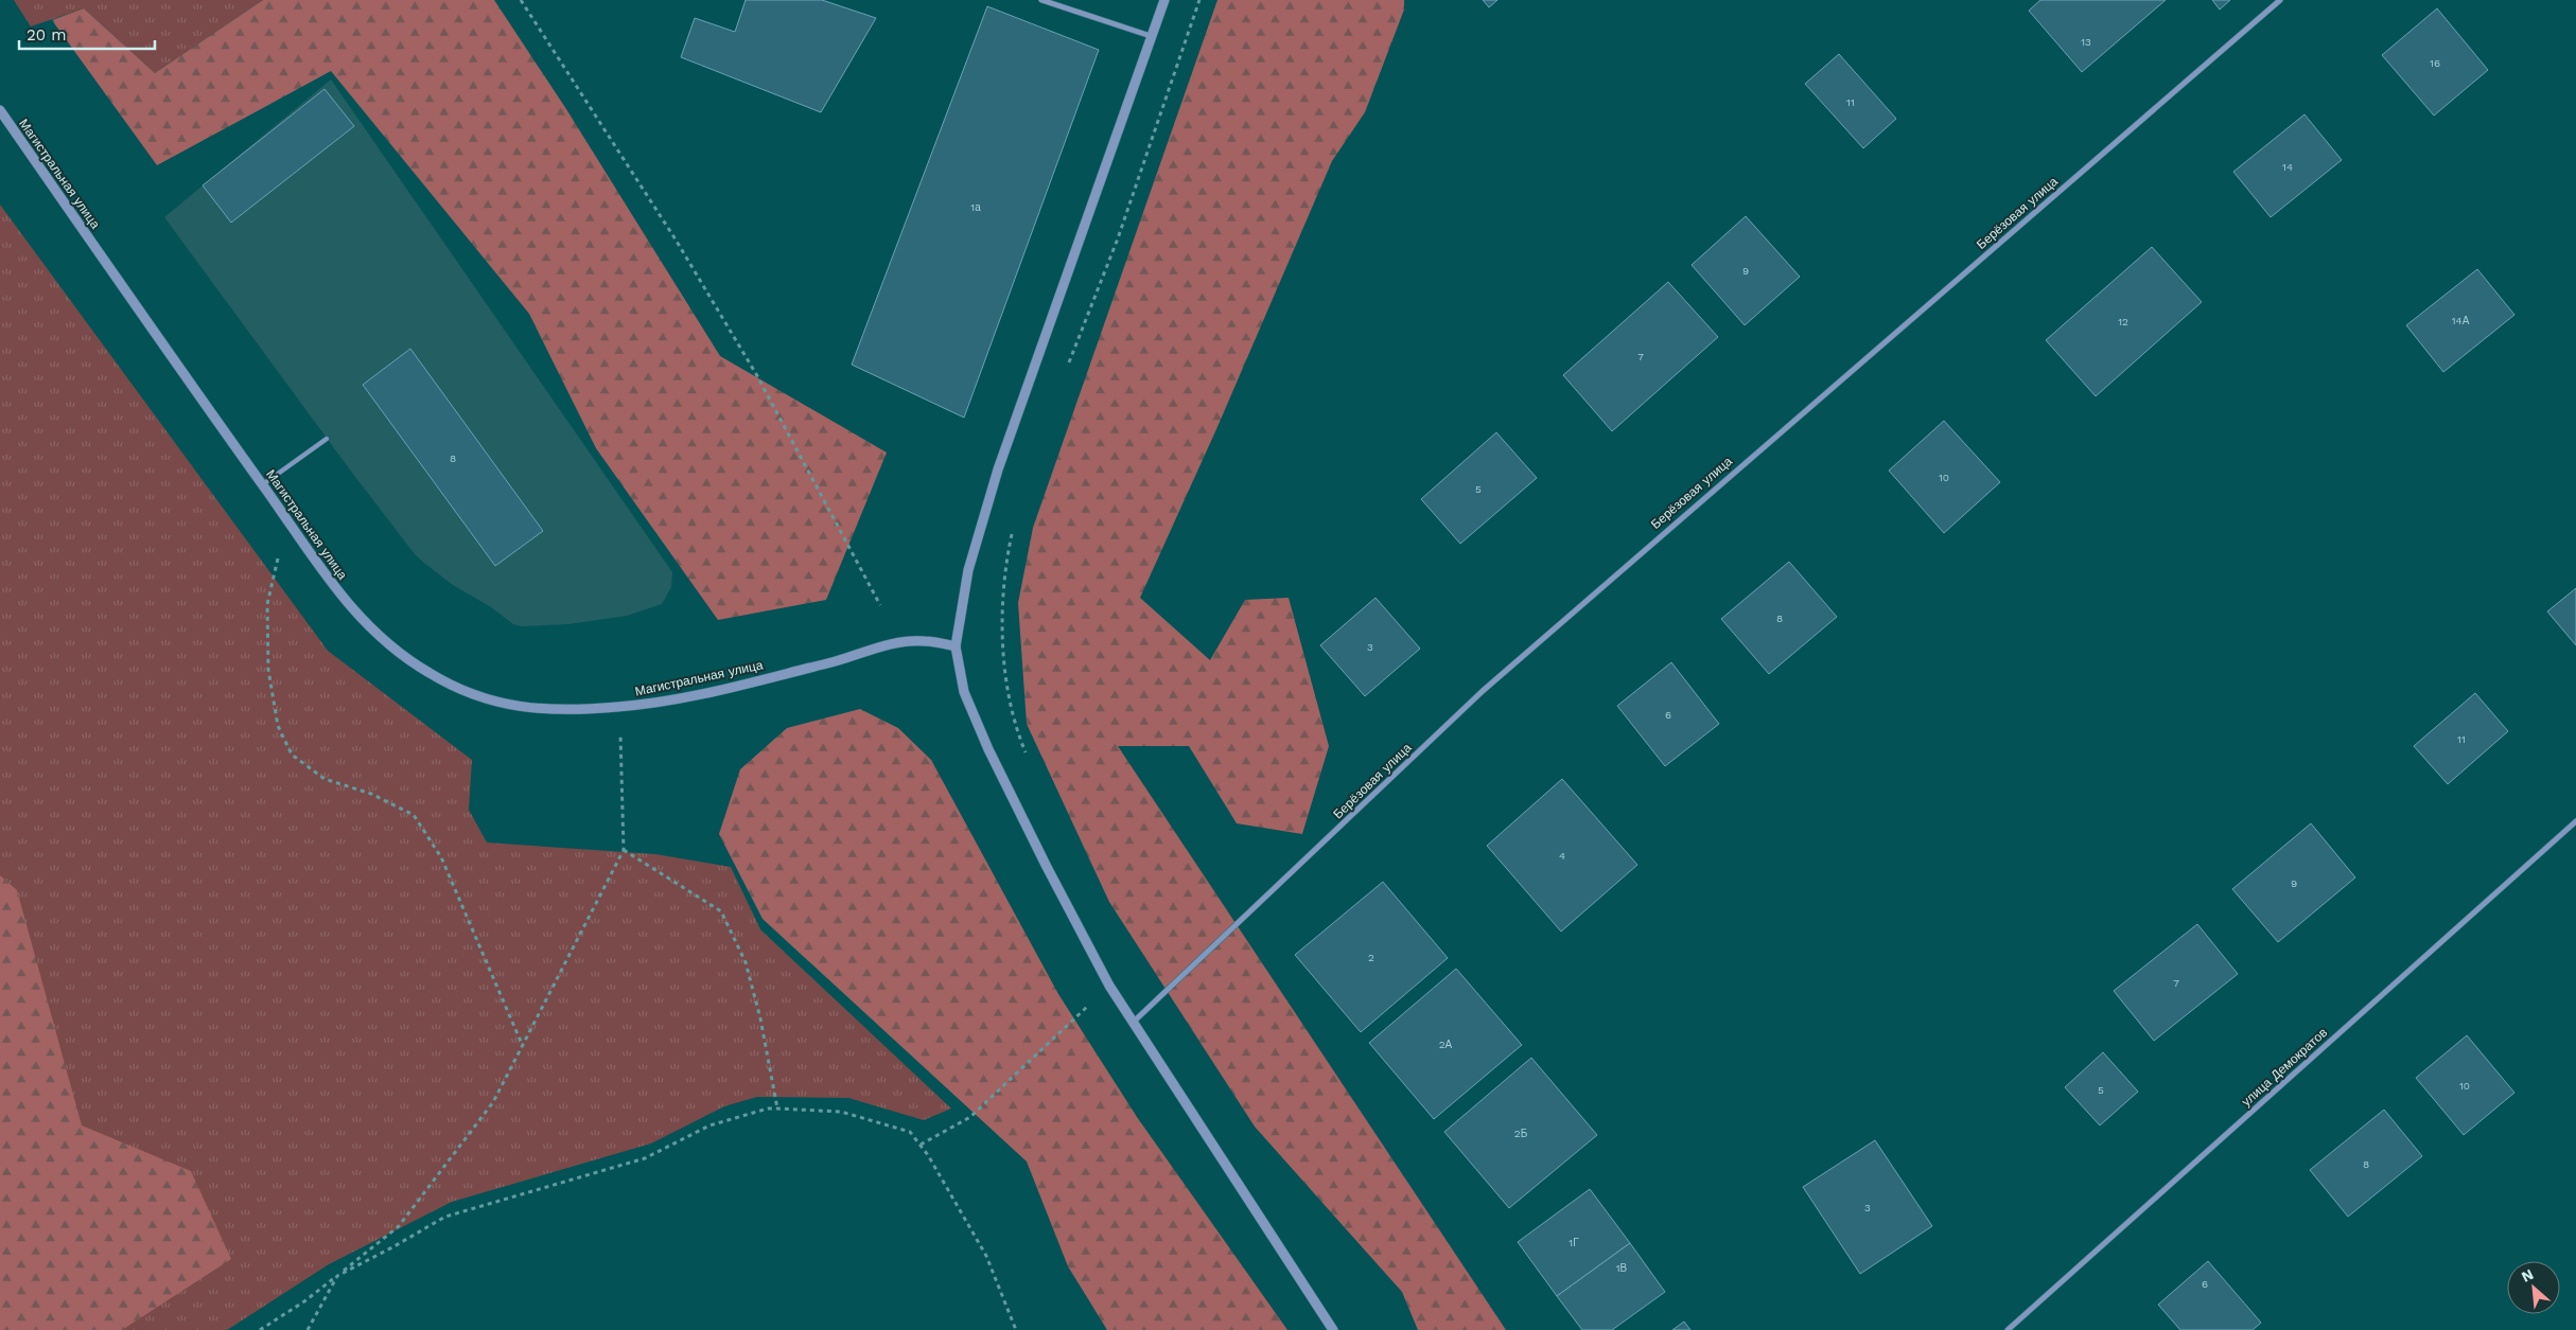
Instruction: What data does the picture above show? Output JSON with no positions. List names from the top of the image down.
{
  "streets": {
    "street": ["Магистральная улица", "Берёзовая улица", "улица Демократов"]
  },
  "house_numbers": [
    "13",
    "16",
    "11",
    "14",
    "1а",
    "9",
    "14А",
    "12",
    "7",
    "8",
    "10",
    "5",
    "8",
    "3",
    "6",
    "11",
    "4",
    "9",
    "2",
    "7",
    "2А",
    "10",
    "5",
    "2Б",
    "8",
    "3",
    "1Г",
    "1В",
    "6"
  ],
  "scale_bar": "20 m",
  "north": "top left"
}
